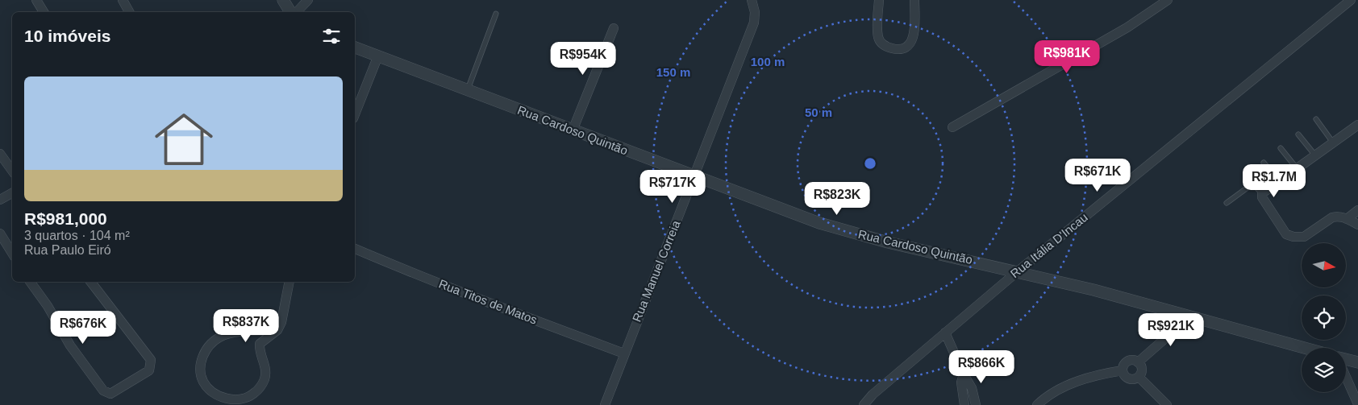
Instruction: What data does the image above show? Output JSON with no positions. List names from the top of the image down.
{
  "streets": {
    "street": [
      "Rua Cardoso Quintão",
      "Rua Itália D'Incau",
      "Rua Manuel Correia",
      "Rua Titos de Matos"
    ]
  },
  "crossings": [
    ["Rua Cardoso Quintão", "Rua Itália D'Incau"],
    ["Rua Cardoso Quintão", "Rua Manuel Correia"],
    ["Rua Manuel Correia", "Rua Titos de Matos"]
  ],
  "north": "right",
  "page": {
    "heading": "10 imóveis",
    "price": [
      "R$981K",
      "R$954K",
      "R$671K",
      "R$1.7M",
      "R$717K",
      "R$823K",
      "R$837K",
      "R$676K",
      "R$921K",
      "R$866K"
    ],
    "list": [
      {
        "name": "R$981,000",
        "note": "3 quartos · 104 m² · Rua Paulo Eiró"
      }
    ]
  },
  "rings": ["100 m", "150 m", "50 m"]
}
